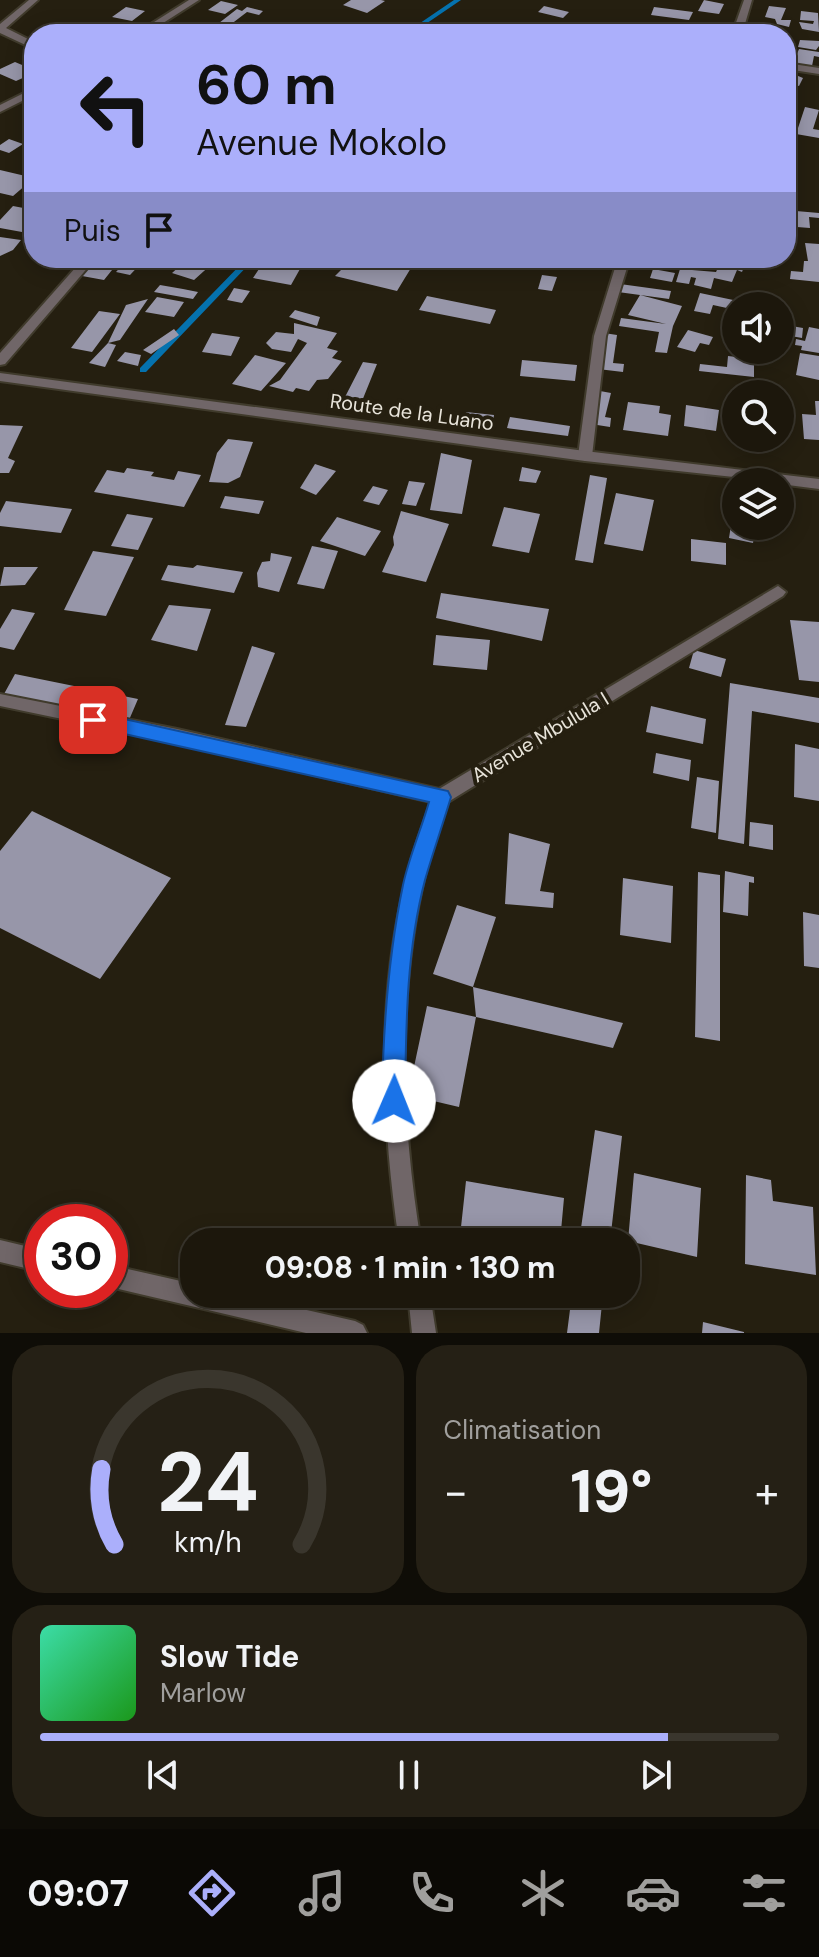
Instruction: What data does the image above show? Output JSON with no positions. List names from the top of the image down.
{
  "streets": {
    "street": ["Route de la Luano", "Avenue Mbulula I"]
  },
  "page": {
    "turn": ["60 m", "Avenue Mokolo"],
    "then": "Puis",
    "limit": "30",
    "trip": "09:08 · 1 min · 130 m",
    "tile": "Climatisation",
    "heat": ["−", "19°", "+"],
    "song": ["Slow Tide", "Marlow"],
    "tabs": "09:07",
    "gauge": ["24", "km/h"]
  }
}
